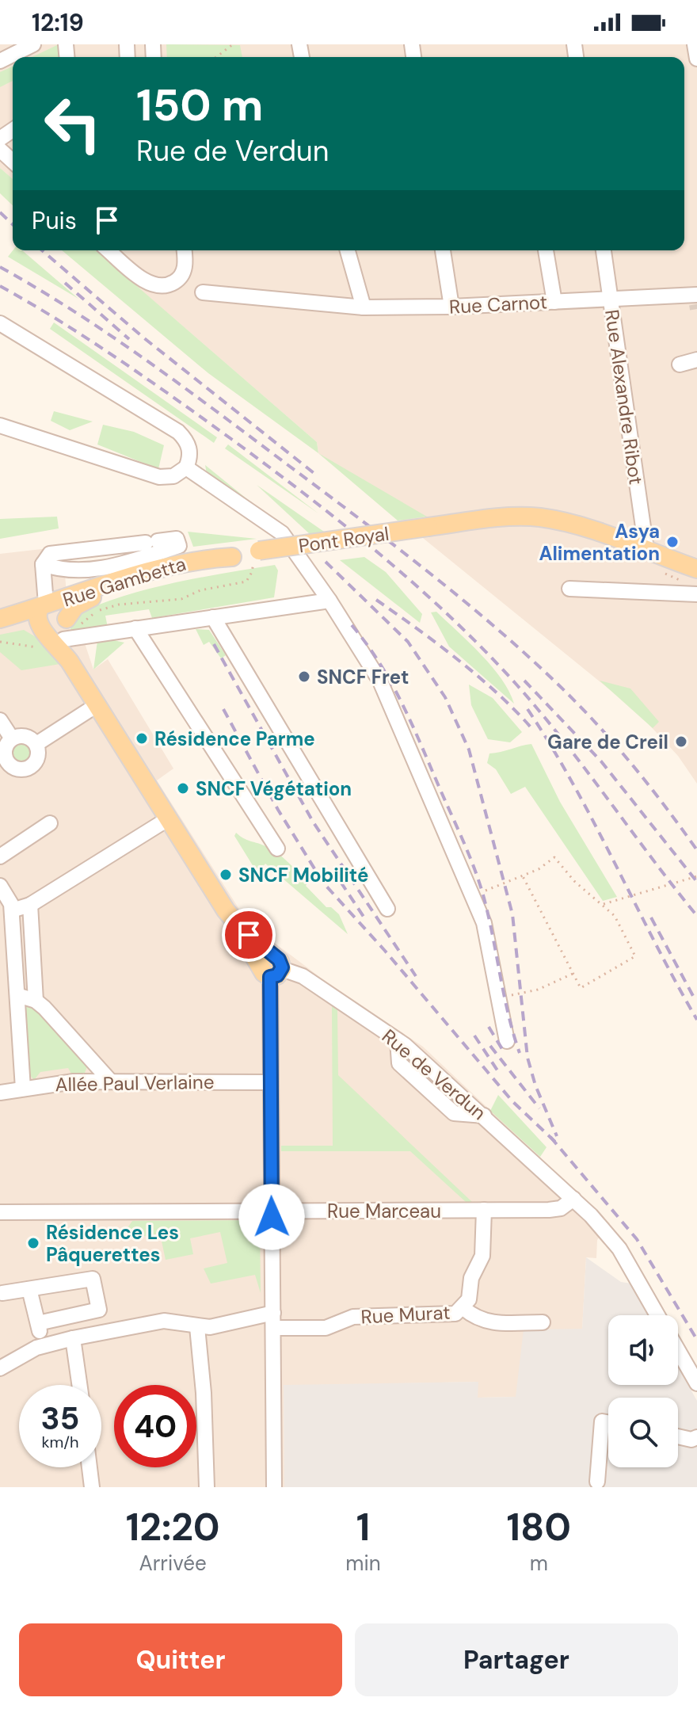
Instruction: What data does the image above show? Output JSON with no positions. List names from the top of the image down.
{
  "streets": {
    "main road": ["Pont Royal", "Rue Gambetta", "Rue de Verdun"],
    "street": [
      "Rue Carnot",
      "Rue Alexandre Ribot",
      "Allée Paul Verlaine",
      "Rue Marceau",
      "Rue Murat"
    ]
  },
  "crossings": [
    ["Rue Carnot", "Rue Alexandre Ribot"],
    ["Rue Alexandre Ribot", "Pont Royal"],
    ["Pont Royal", "Rue Gambetta"],
    ["Rue Gambetta", "Rue de Verdun"],
    ["Rue de Verdun", "Rue Marceau"],
    ["Rue Marceau", "Rue Murat"]
  ],
  "places": [
    "Asya Alimentation",
    "SNCF Fret",
    "Résidence Parme",
    "Gare de Creil",
    "SNCF Végétation",
    "SNCF Mobilité",
    "Résidence Les Pâquerettes"
  ],
  "page": {
    "status": "12:19",
    "turn": ["150 m", "Rue de Verdun"],
    "then": "Puis",
    "speed": "35 km/h",
    "limit": "40",
    "eta": [
      "12:20",
      "Arrivée",
      "1",
      "min",
      "180",
      "m"
    ],
    "buttons": ["Quitter", "Partager"]
  }
}
